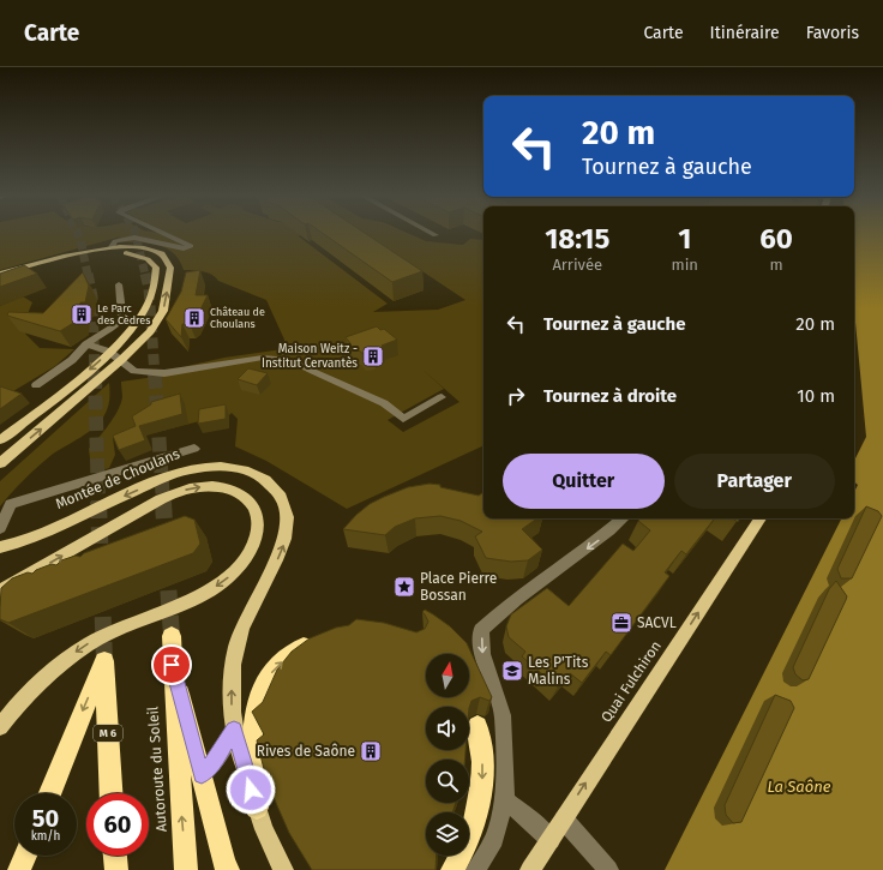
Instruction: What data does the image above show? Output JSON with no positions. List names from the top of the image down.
{
  "streets": {
    "highway": ["M 6", "Autoroute du Soleil"],
    "main road": ["Montée de Choulans", "Quai Fulchiron"]
  },
  "one_way": ["Quai Fulchiron"],
  "water": ["La Saône"],
  "places": {
    "building": [
      "Le Parc des Cèdres",
      "Château de Choulans",
      "Maison Weitz - Institut Cervantès",
      "Rives de Saône"
    ],
    "place": ["Place Pierre Bossan"],
    "office": ["SACVL"],
    "school or university": ["Les P'Tits Malins"]
  },
  "north": "top",
  "page": {
    "header": "Carte",
    "nav": ["Carte", "Itinéraire", "Favoris"],
    "turn": ["20 m", "Tournez à gauche"],
    "eta": [
      "18:15",
      "Arrivée",
      "1",
      "min",
      "60",
      "m"
    ],
    "list": [
      {
        "name": "Tournez à gauche",
        "value": "20 m"
      },
      {
        "name": "Tournez à droite",
        "value": "10 m"
      }
    ],
    "buttons": ["Quitter", "Partager"],
    "speed": "50 km/h",
    "limit": "60"
  }
}
